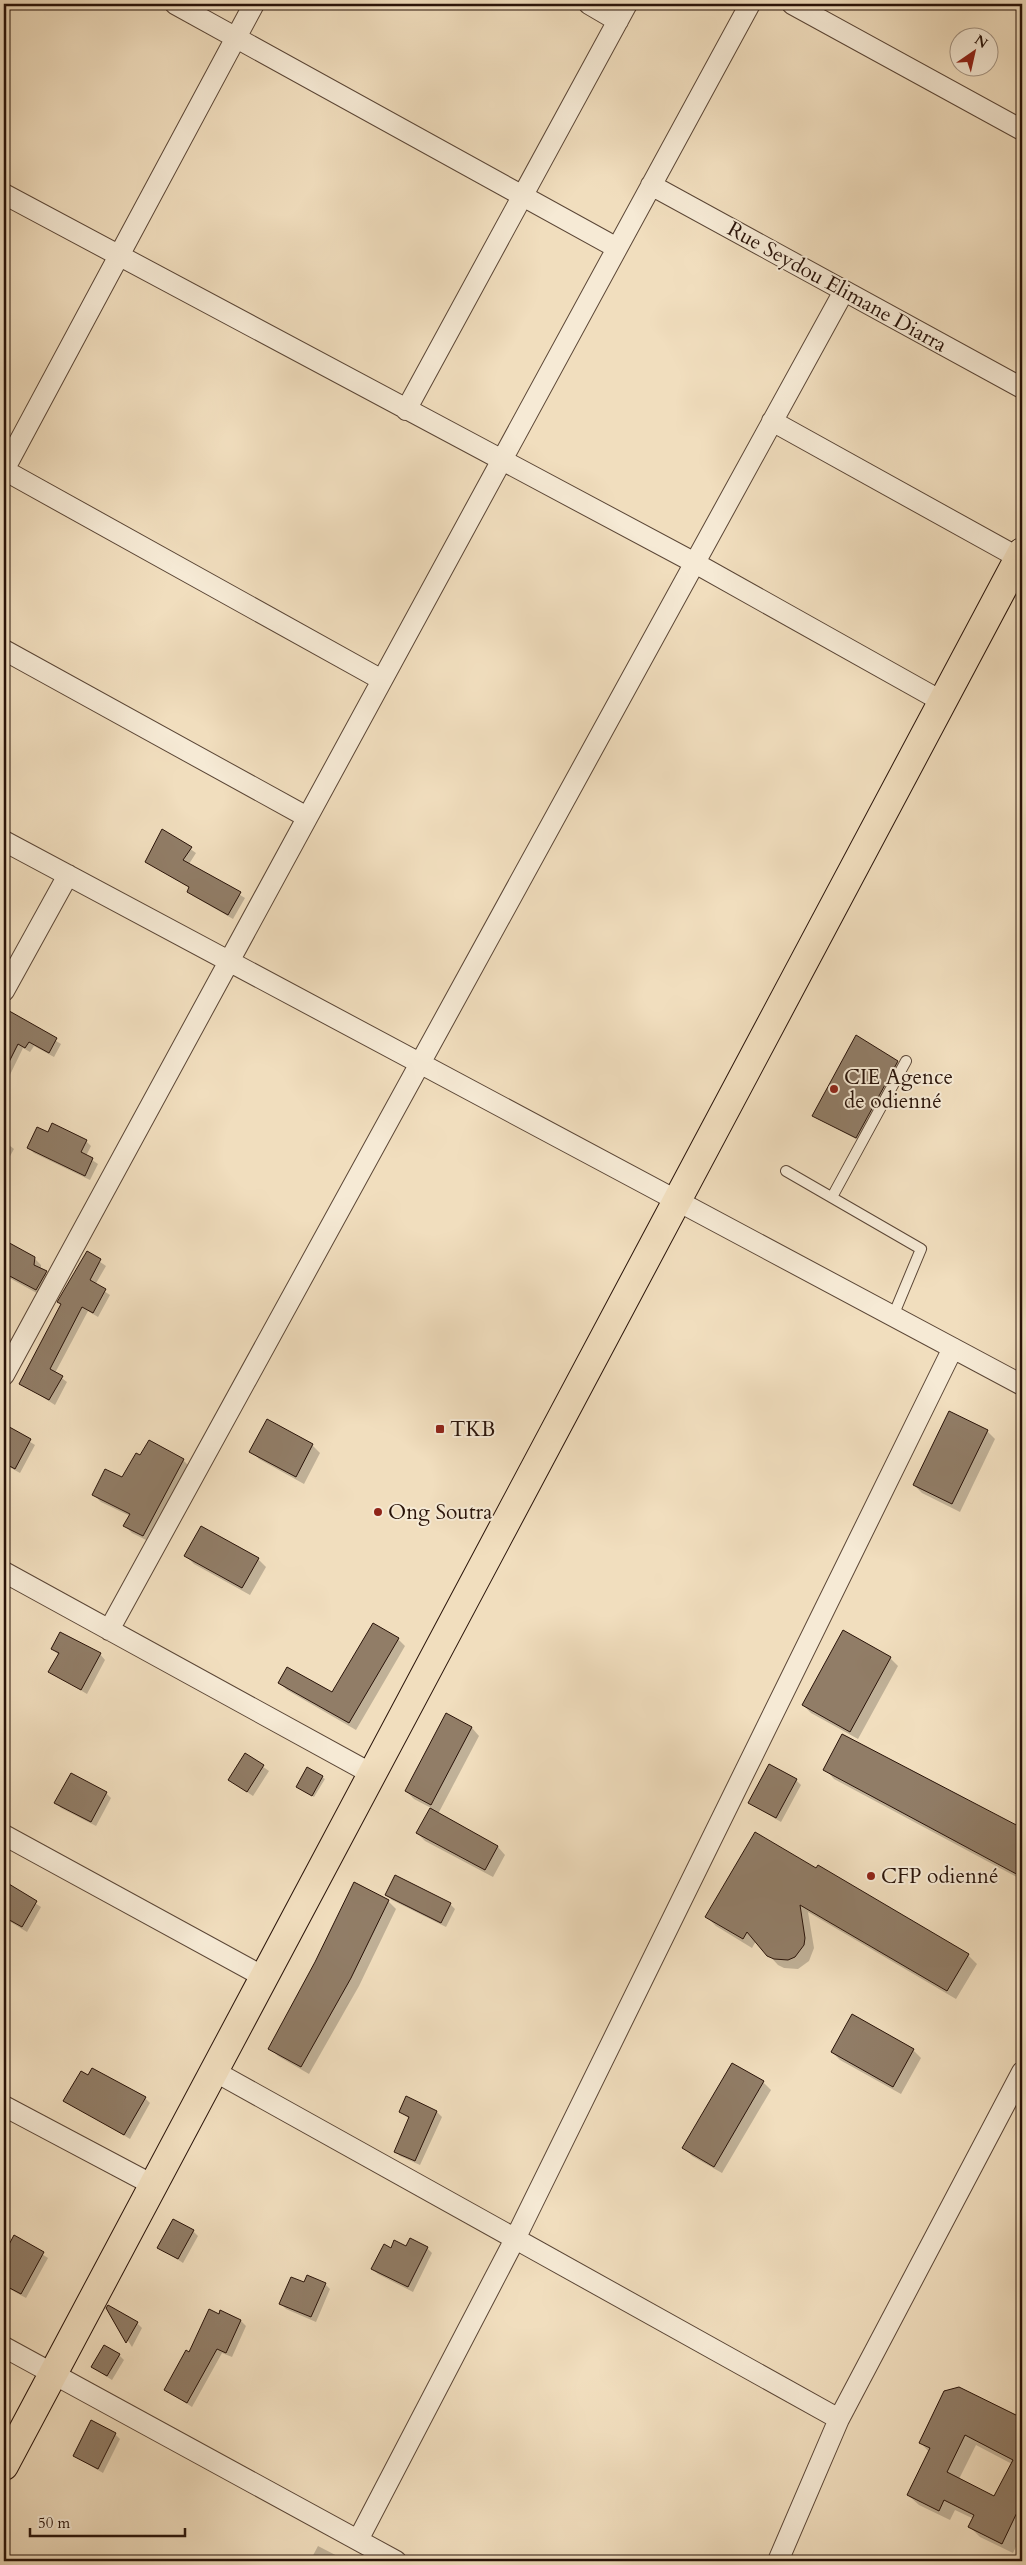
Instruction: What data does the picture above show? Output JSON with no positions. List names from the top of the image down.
{
  "streets": {
    "street": ["Rue Seydou Elimane Diarra"]
  },
  "places": {
    "other": ["CIE Agence de odienné", "Ong Soutra", "CFP odienné"],
    "transit": ["TKB"]
  },
  "scale_bar": "50 m",
  "north": "top right"
}
